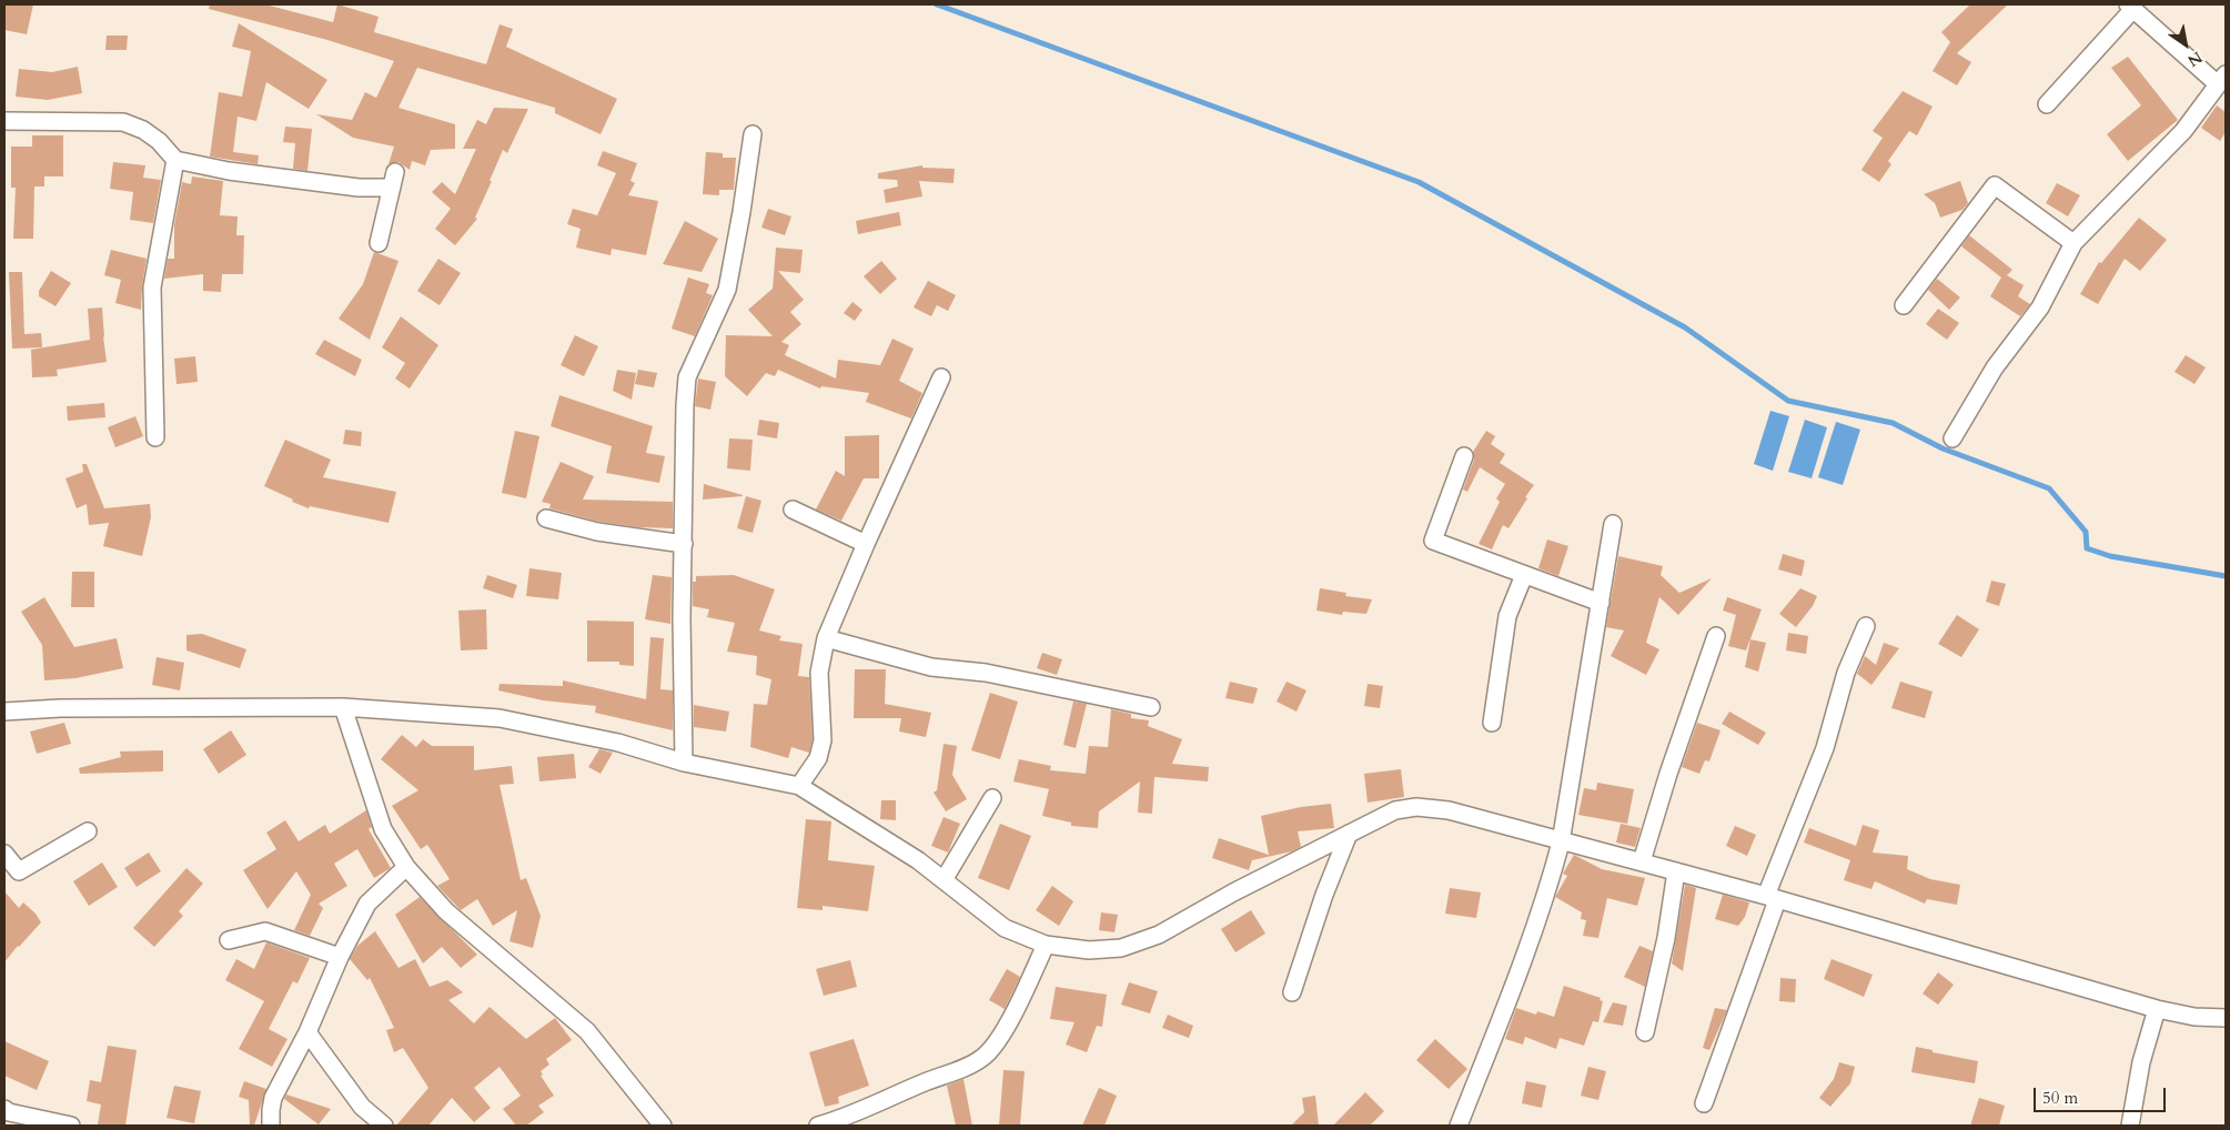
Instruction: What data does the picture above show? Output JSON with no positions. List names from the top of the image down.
{
  "scale_bar": "50 m",
  "north": "bottom right"
}
